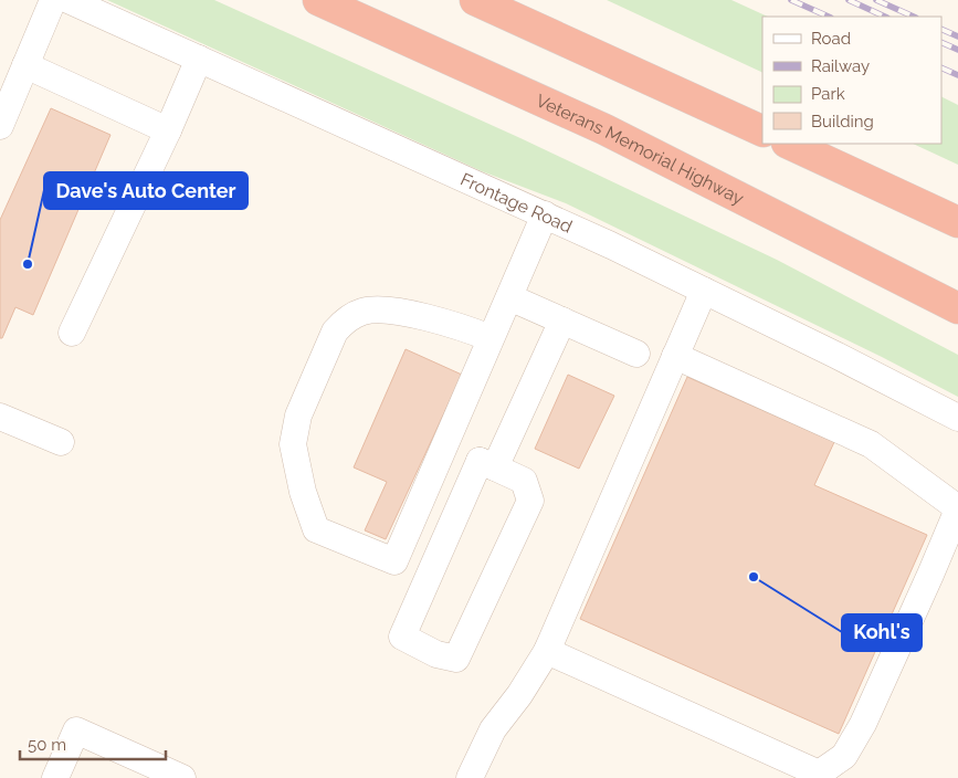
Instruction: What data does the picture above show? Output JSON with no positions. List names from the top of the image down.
{
  "streets": {
    "highway": ["Veterans Memorial Highway"],
    "street": ["Frontage Road"]
  },
  "places": ["Dave's Auto Center", "Kohl's"],
  "legend": [
    "Road",
    "Railway",
    "Park",
    "Building"
  ],
  "scale_bar": "50 m"
}
